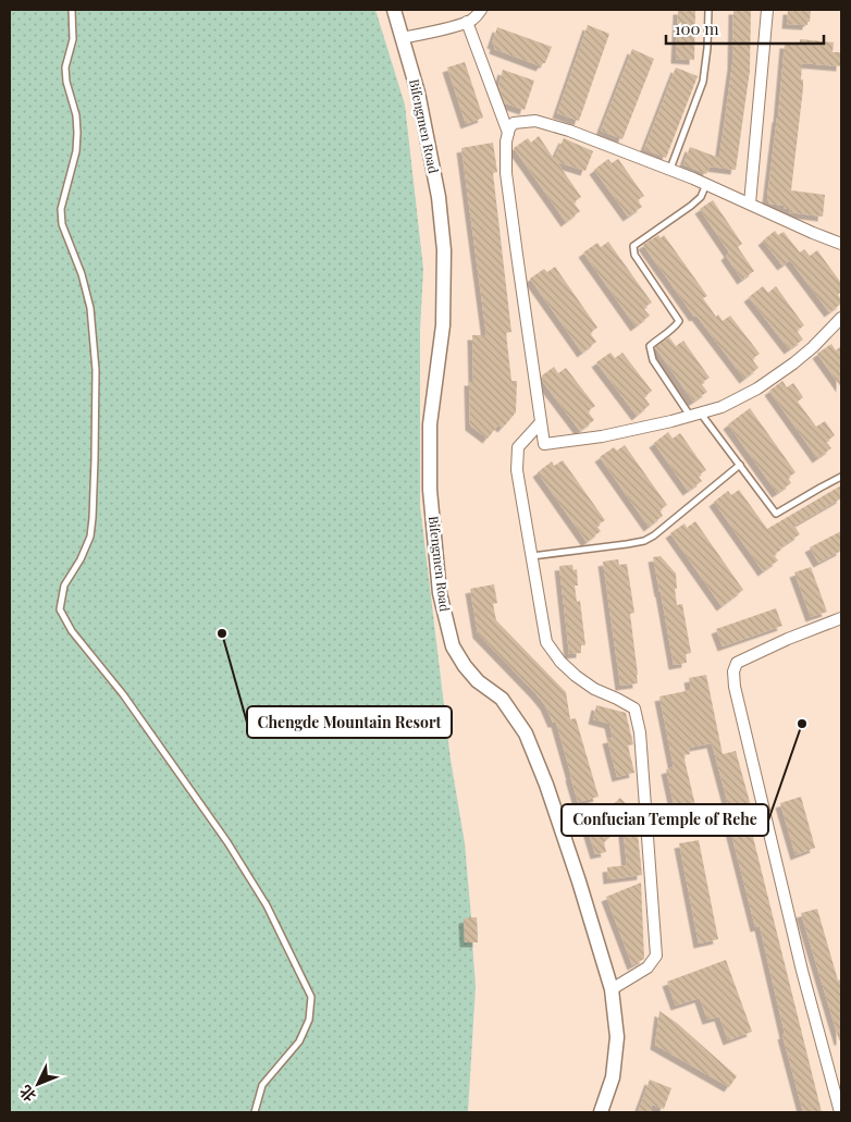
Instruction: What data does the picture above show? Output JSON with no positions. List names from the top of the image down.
{
  "streets": {
    "street": ["Bifengmen Road"]
  },
  "places": ["Chengde Mountain Resort", "Confucian Temple of Rehe"],
  "scale_bar": "100 m",
  "north": "bottom left"
}
